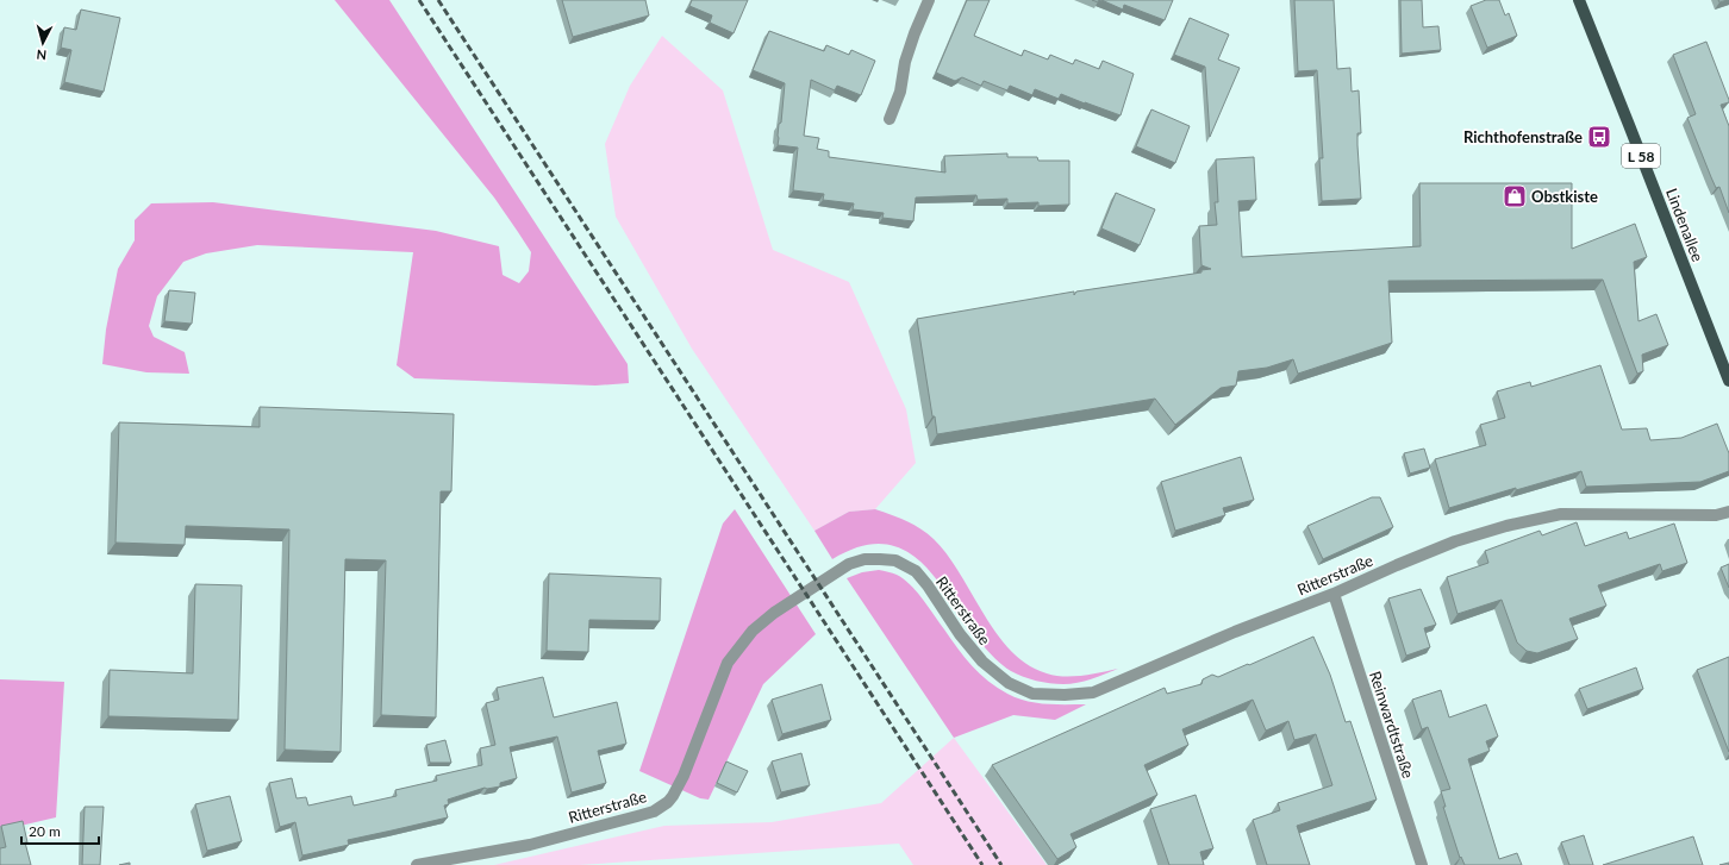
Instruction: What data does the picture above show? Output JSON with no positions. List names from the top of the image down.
{
  "streets": {
    "main road": ["L 58", "Lindenallee"],
    "street": ["Ritterstraße", "Reinwardtstraße"]
  },
  "crossings": [
    ["Ritterstraße", "Reinwardtstraße"]
  ],
  "places": {
    "bus stop": ["Richthofenstraße"],
    "shop": ["Obstkiste"]
  },
  "scale_bar": "20 m",
  "north": "bottom"
}
